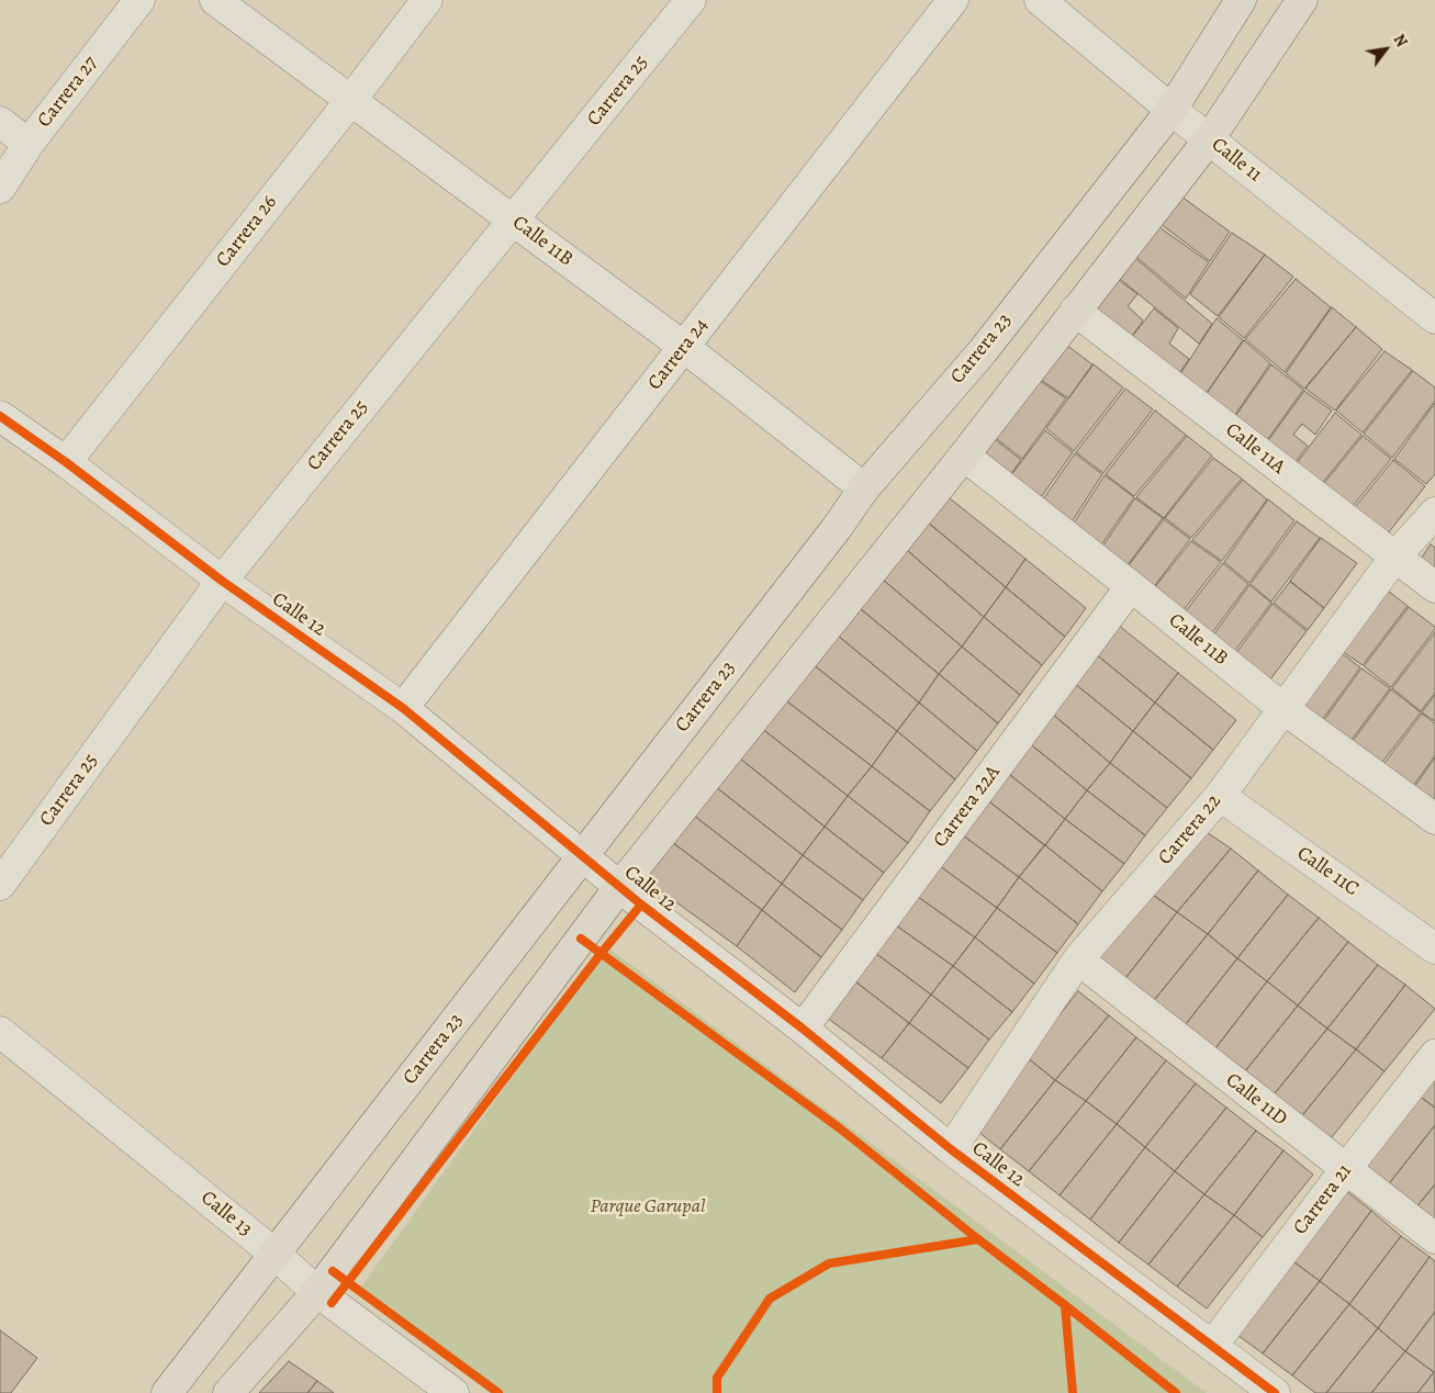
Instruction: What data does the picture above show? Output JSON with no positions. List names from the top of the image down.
{
  "streets": {
    "main road": ["Carrera 23"],
    "street": [
      "Carrera 25",
      "Carrera 27",
      "Calle 11",
      "Carrera 26",
      "Calle 11B",
      "Carrera 24",
      "Calle 11A",
      "Calle 12",
      "Carrera 22A",
      "Carrera 22",
      "Calle 11C",
      "Calle 11D",
      "Carrera 21",
      "Calle 13"
    ]
  },
  "crossings": [
    ["Carrera 25", "Calle 11B"],
    ["Carrera 25", "Calle 12"],
    ["Calle 11", "Carrera 23"],
    ["Carrera 26", "Calle 11B"],
    ["Carrera 26", "Calle 12"],
    ["Calle 11B", "Carrera 23"],
    ["Calle 11B", "Carrera 24"],
    ["Calle 11B", "Carrera 22A"],
    ["Calle 11B", "Carrera 22"],
    ["Carrera 23", "Calle 12"],
    ["Carrera 23", "Calle 13"],
    ["Carrera 24", "Calle 12"],
    ["Calle 11A", "Carrera 22"],
    ["Calle 12", "Carrera 22A"],
    ["Calle 12", "Carrera 22"],
    ["Calle 12", "Carrera 21"],
    ["Carrera 22", "Calle 11C"],
    ["Carrera 22", "Calle 11D"],
    ["Calle 11D", "Carrera 21"]
  ],
  "parks": ["Parque Garupal"],
  "north": "top right"
}
